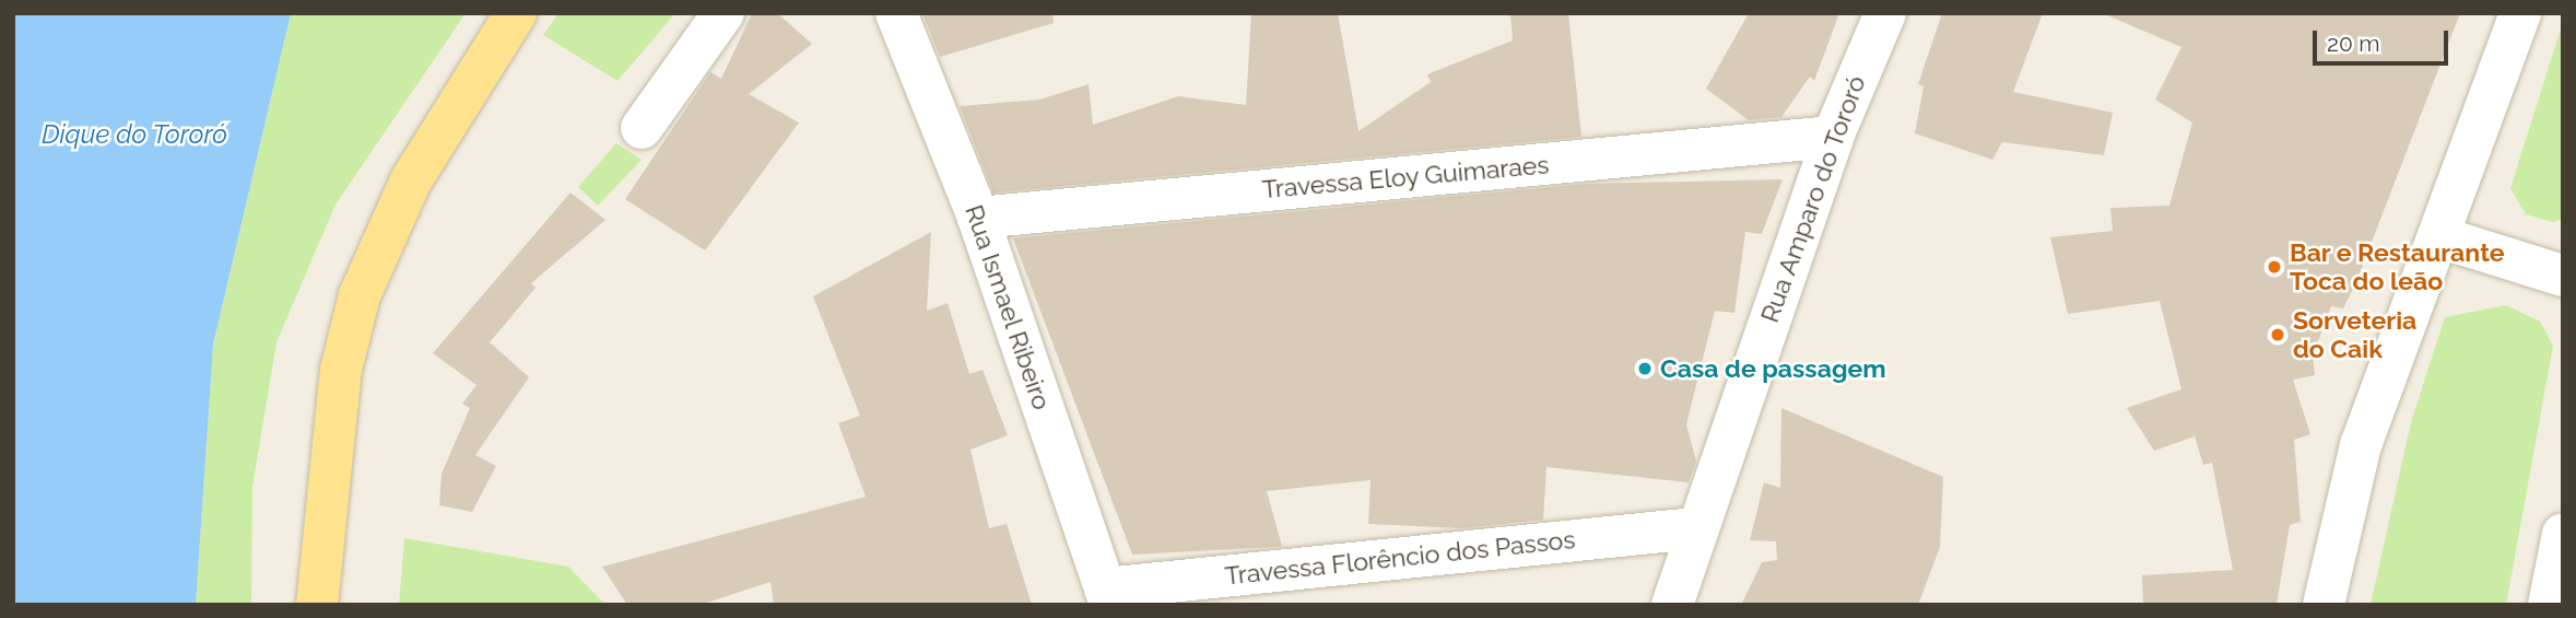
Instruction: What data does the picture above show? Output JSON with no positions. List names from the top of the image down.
{
  "streets": {
    "street": [
      "Travessa Eloy Guimaraes",
      "Rua Amparo do Tororó",
      "Rua Ismael Ribeiro",
      "Travessa Florêncio dos Passos"
    ]
  },
  "crossings": [
    ["Travessa Eloy Guimaraes", "Rua Amparo do Tororó"],
    ["Travessa Eloy Guimaraes", "Rua Ismael Ribeiro"],
    ["Rua Amparo do Tororó", "Travessa Florêncio dos Passos"],
    ["Rua Ismael Ribeiro", "Travessa Florêncio dos Passos"]
  ],
  "water": ["Dique do Tororó"],
  "places": ["Bar e Restaurante Toca do leão", "Sorveteria do Caik", "Casa de passagem"],
  "scale_bar": "20 m"
}
